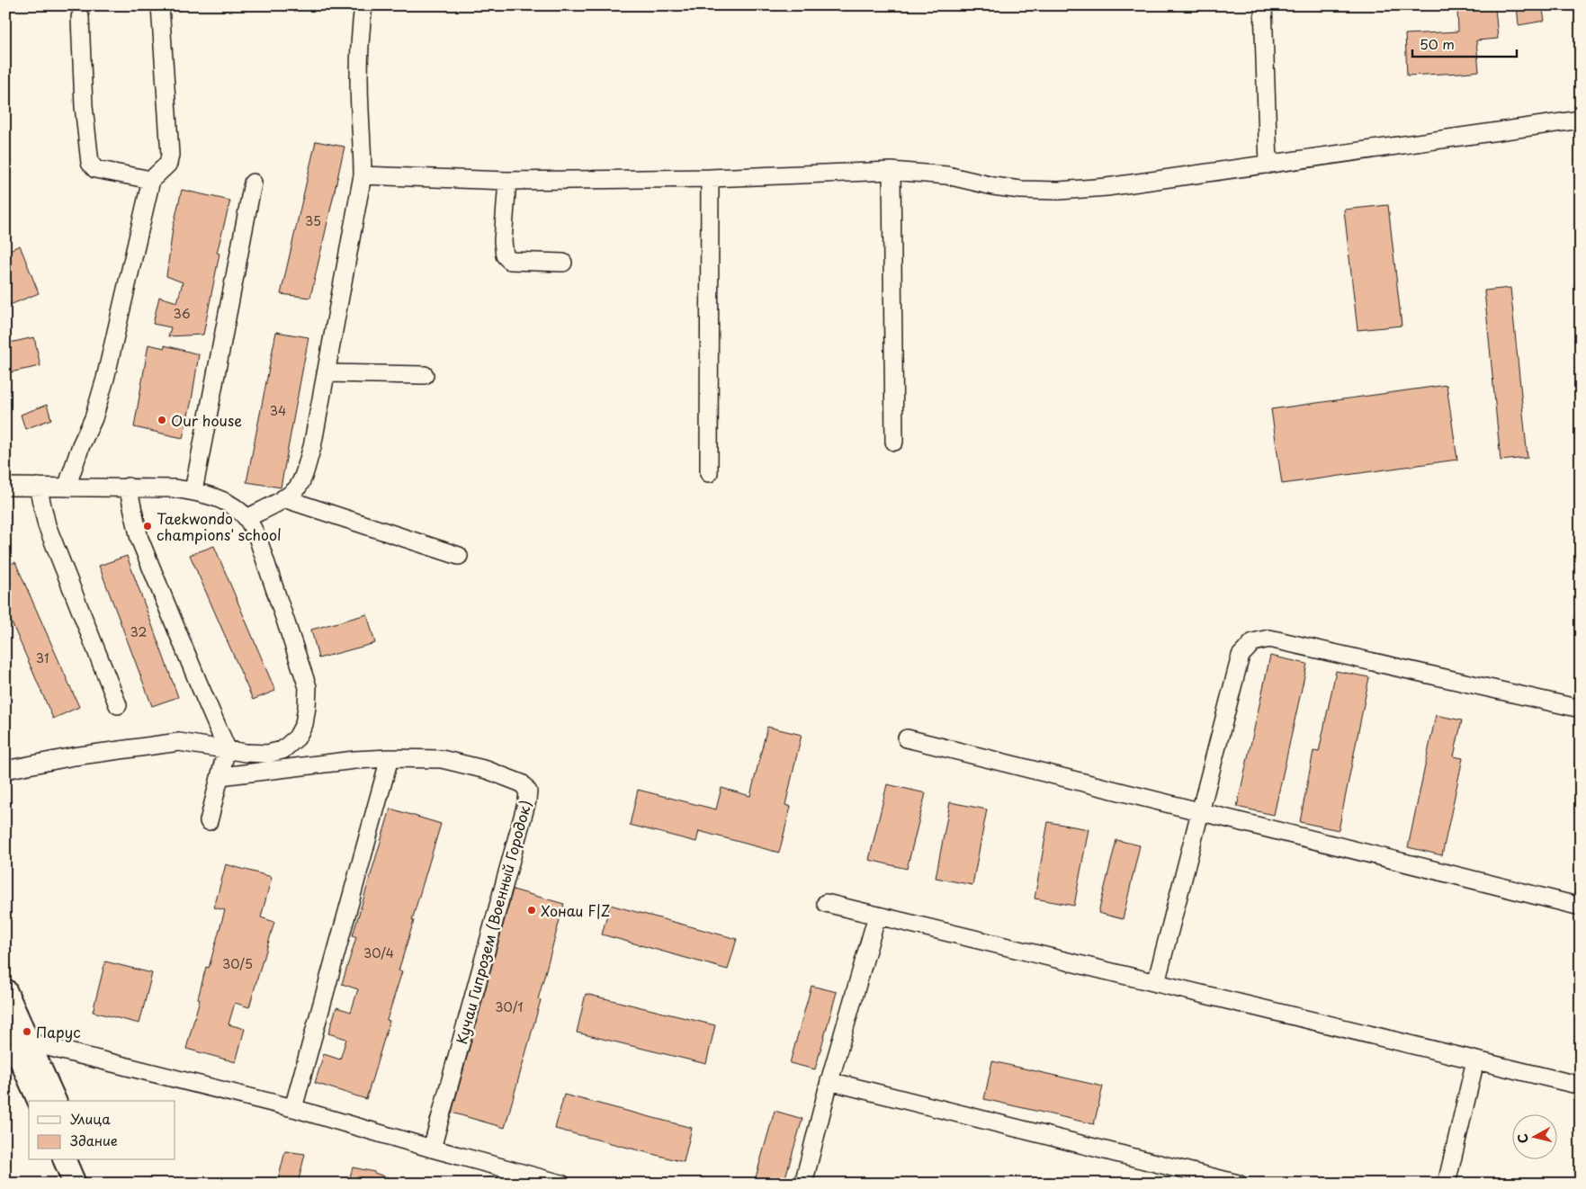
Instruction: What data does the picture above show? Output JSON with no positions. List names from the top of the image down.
{
  "streets": {
    "street": ["Кучаи Гипрозем (Военный Городок)"]
  },
  "places": [
    "Our house",
    "Taekwondo champions' school",
    "Хонаи F|Z",
    "Парус"
  ],
  "house_numbers": [
    "35",
    "36",
    "34",
    "32",
    "31",
    "30/4",
    "30/5",
    "30/1"
  ],
  "legend": ["Улица", "Здание"],
  "scale_bar": "50 m",
  "north": "left"
}
